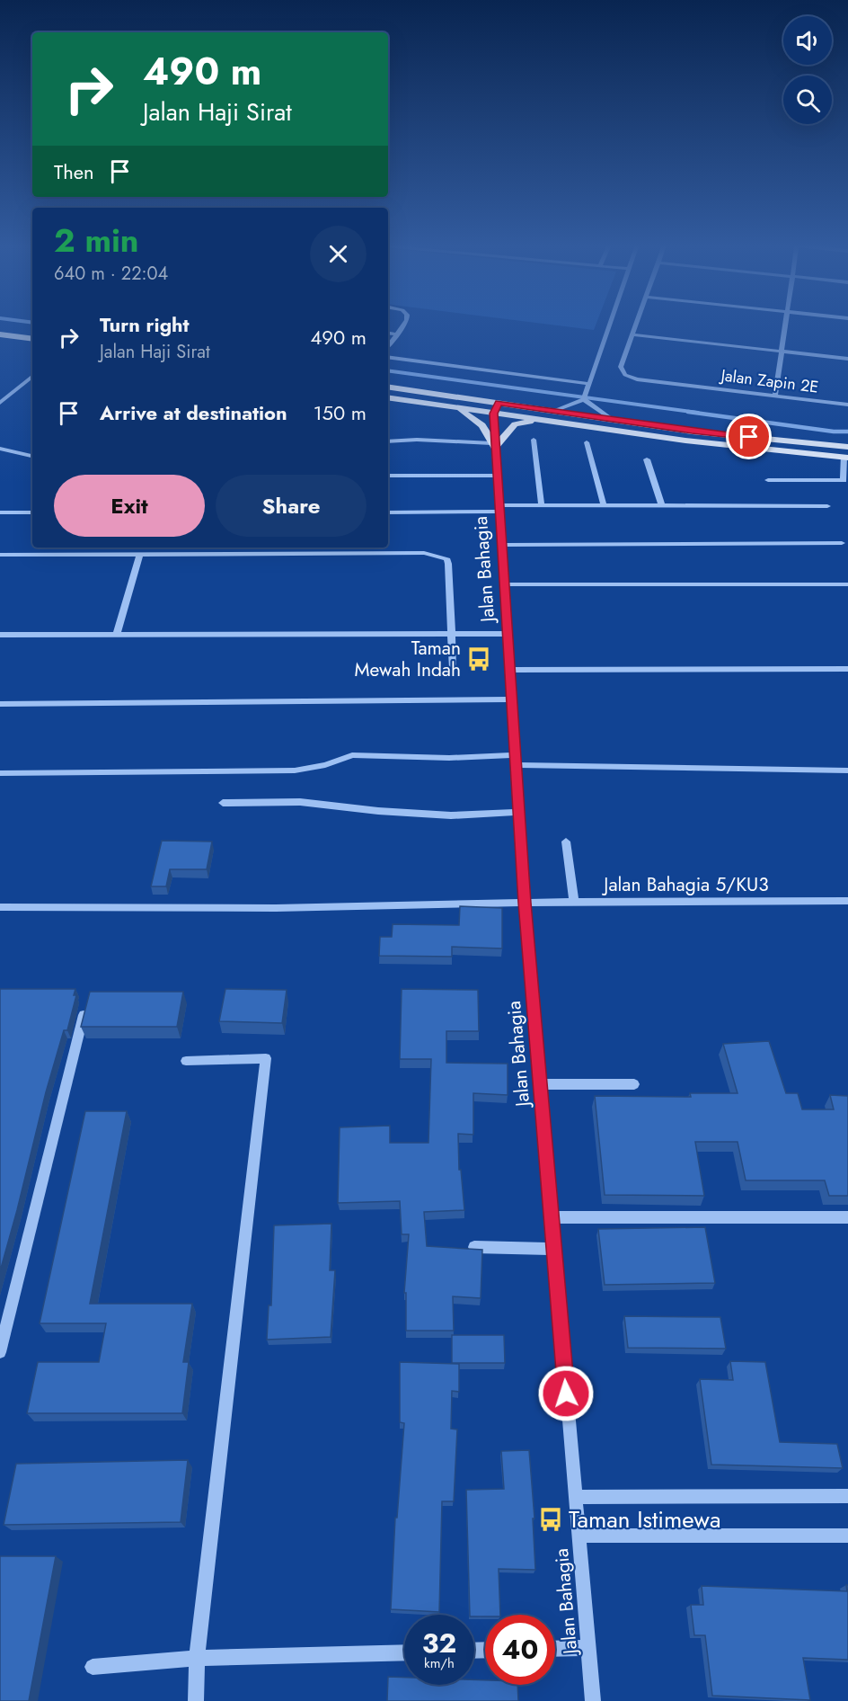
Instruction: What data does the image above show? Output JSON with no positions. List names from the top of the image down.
{
  "streets": {
    "street": ["Jalan Zapin 2E", "Jalan Bahagia", "Jalan Bahagia 5/KU3"]
  },
  "crossings": [
    ["Jalan Bahagia", "Jalan Bahagia 5/KU3"]
  ],
  "places": {
    "bus stop": ["Taman Mewah Indah", "Taman Istimewa"]
  },
  "page": {
    "turn": ["490 m", "Jalan Haji Sirat"],
    "then": "Then",
    "heading": ["2 min", "640 m · 22:04"],
    "list": [
      {
        "name": "Turn right",
        "note": "Jalan Haji Sirat",
        "value": "490 m"
      },
      {
        "name": "Arrive at destination",
        "value": "150 m"
      }
    ],
    "buttons": ["Exit", "Share"],
    "speed": "32 km/h",
    "limit": "40"
  }
}
